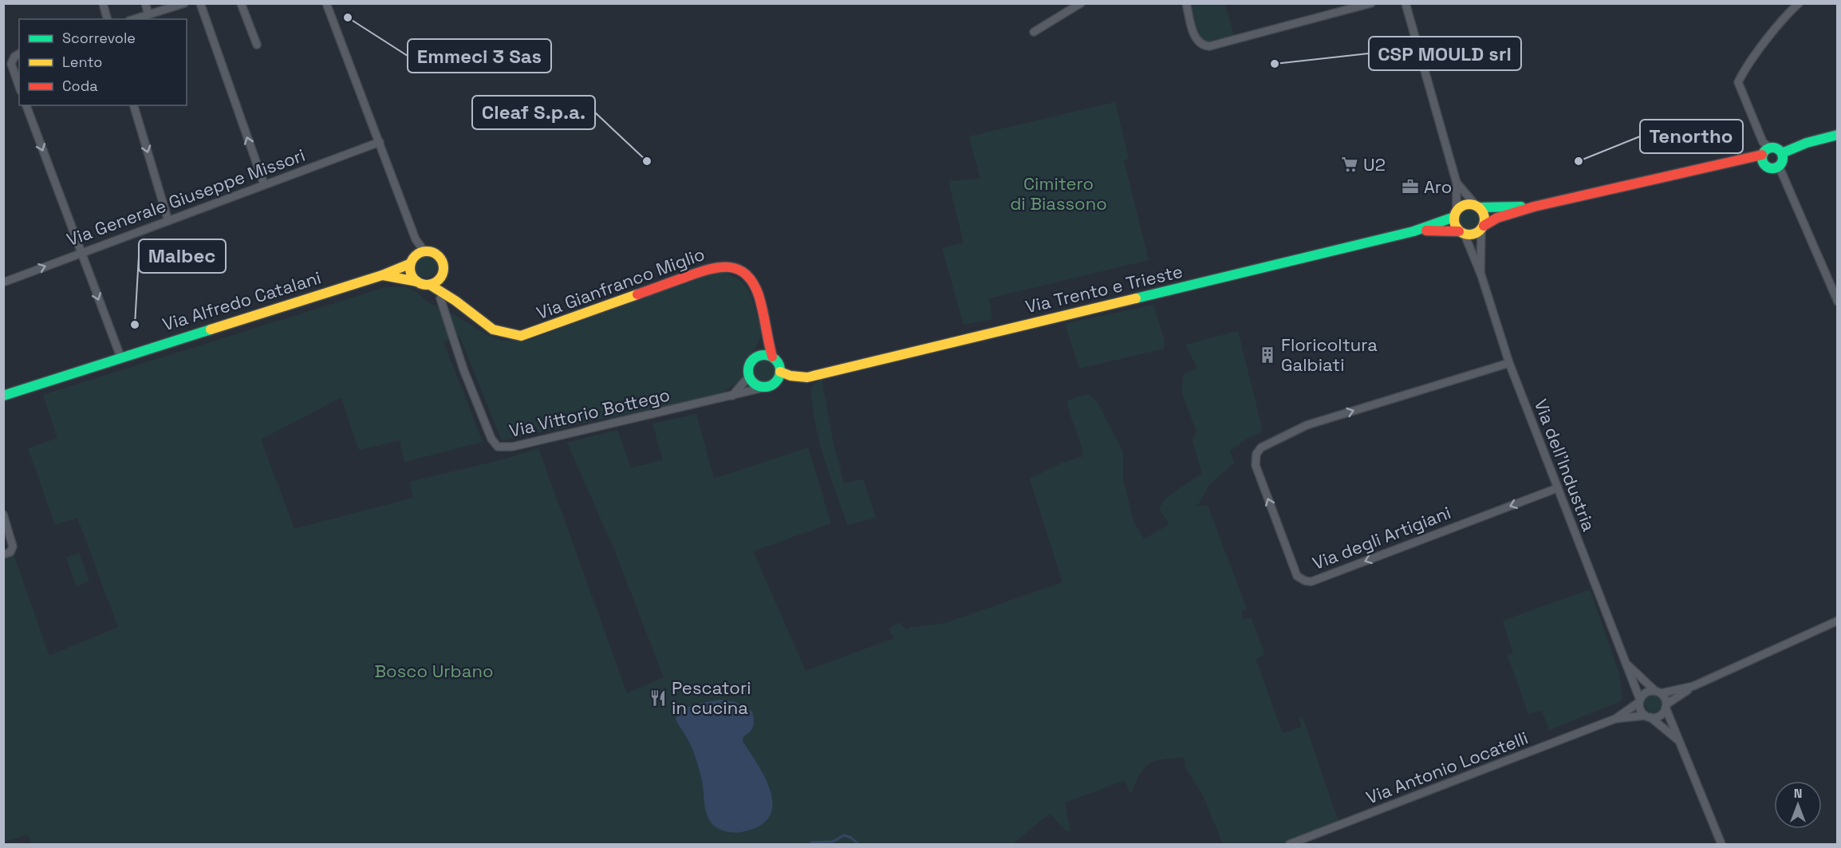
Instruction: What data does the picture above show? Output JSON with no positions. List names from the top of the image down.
{
  "streets": {
    "street": [
      "Via Generale Giuseppe Missori",
      "Via Gianfranco Miglio",
      "Via Trento e Trieste",
      "Via Alfredo Catalani",
      "Via Vittorio Bottego",
      "Via dell'Industria",
      "Via degli Artigiani",
      "Via Antonio Locatelli"
    ]
  },
  "crossings": [
    ["Via Gianfranco Miglio", "Via Trento e Trieste"],
    ["Via Gianfranco Miglio", "Via Alfredo Catalani"],
    ["Via Gianfranco Miglio", "Via Vittorio Bottego"],
    ["Via Trento e Trieste", "Via Vittorio Bottego"],
    ["Via Trento e Trieste", "Via dell'Industria"],
    ["Via dell'Industria", "Via degli Artigiani"],
    ["Via dell'Industria", "Via Antonio Locatelli"]
  ],
  "parks": ["Cimitero di Biassono", "Bosco Urbano"],
  "places": {
    "other": [
      "Emmeci 3 Sas",
      "CSP MOULD srl",
      "Cleaf S.p.a.",
      "Tenortho",
      "Malbec"
    ],
    "supermarket": ["U2"],
    "office": ["Aro"],
    "building": ["Floricoltura Galbiati"],
    "restaurant": ["Pescatori in cucina"]
  },
  "legend": ["Scorrevole", "Lento", "Coda"],
  "north": "top"
}
